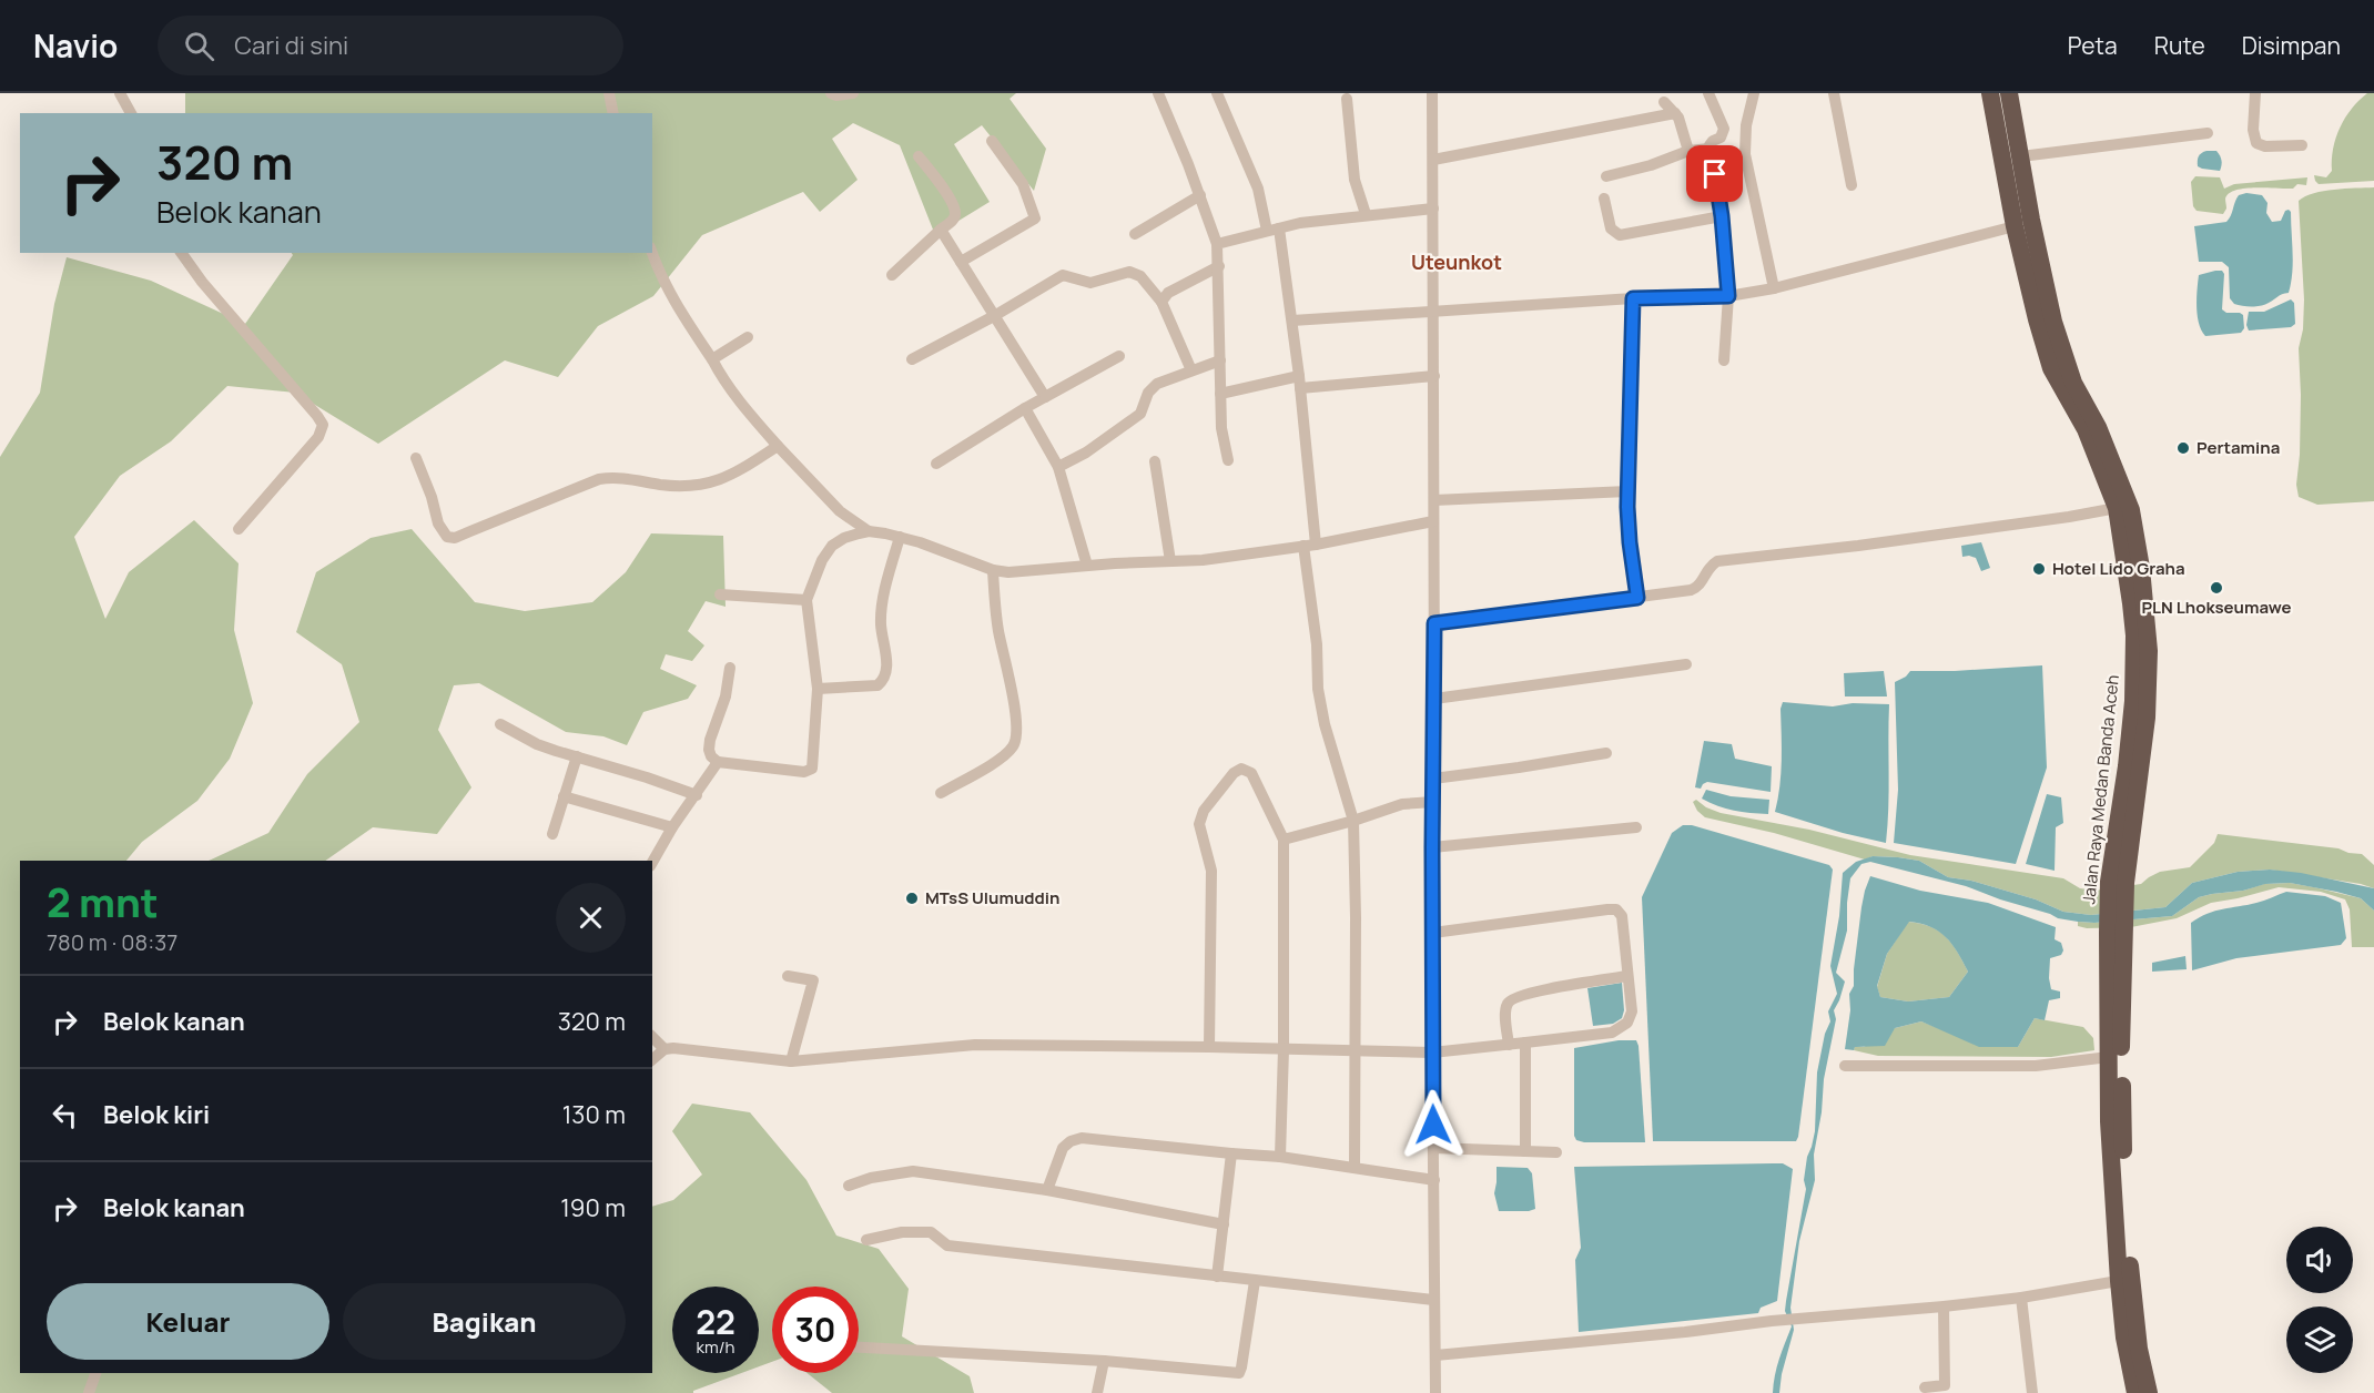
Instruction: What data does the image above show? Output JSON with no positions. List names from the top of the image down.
{
  "streets": {
    "highway": ["Jalan Raya Medan Banda Aceh"]
  },
  "districts": ["Uteunkot"],
  "places": [
    "Pertamina",
    "Hotel Lido Graha",
    "PLN Lhokseumawe",
    "MTsS Ulumuddin"
  ],
  "page": {
    "header": "Navio",
    "search": "Cari di sini",
    "nav": ["Peta", "Rute", "Disimpan"],
    "turn": ["320 m", "Belok kanan"],
    "heading": ["2 mnt", "780 m · 08:37"],
    "list": [
      {
        "name": "Belok kanan",
        "value": "320 m"
      },
      {
        "name": "Belok kiri",
        "value": "130 m"
      },
      {
        "name": "Belok kanan",
        "value": "190 m"
      }
    ],
    "buttons": ["Keluar", "Bagikan"],
    "speed": "22 km/h",
    "limit": "30"
  }
}
